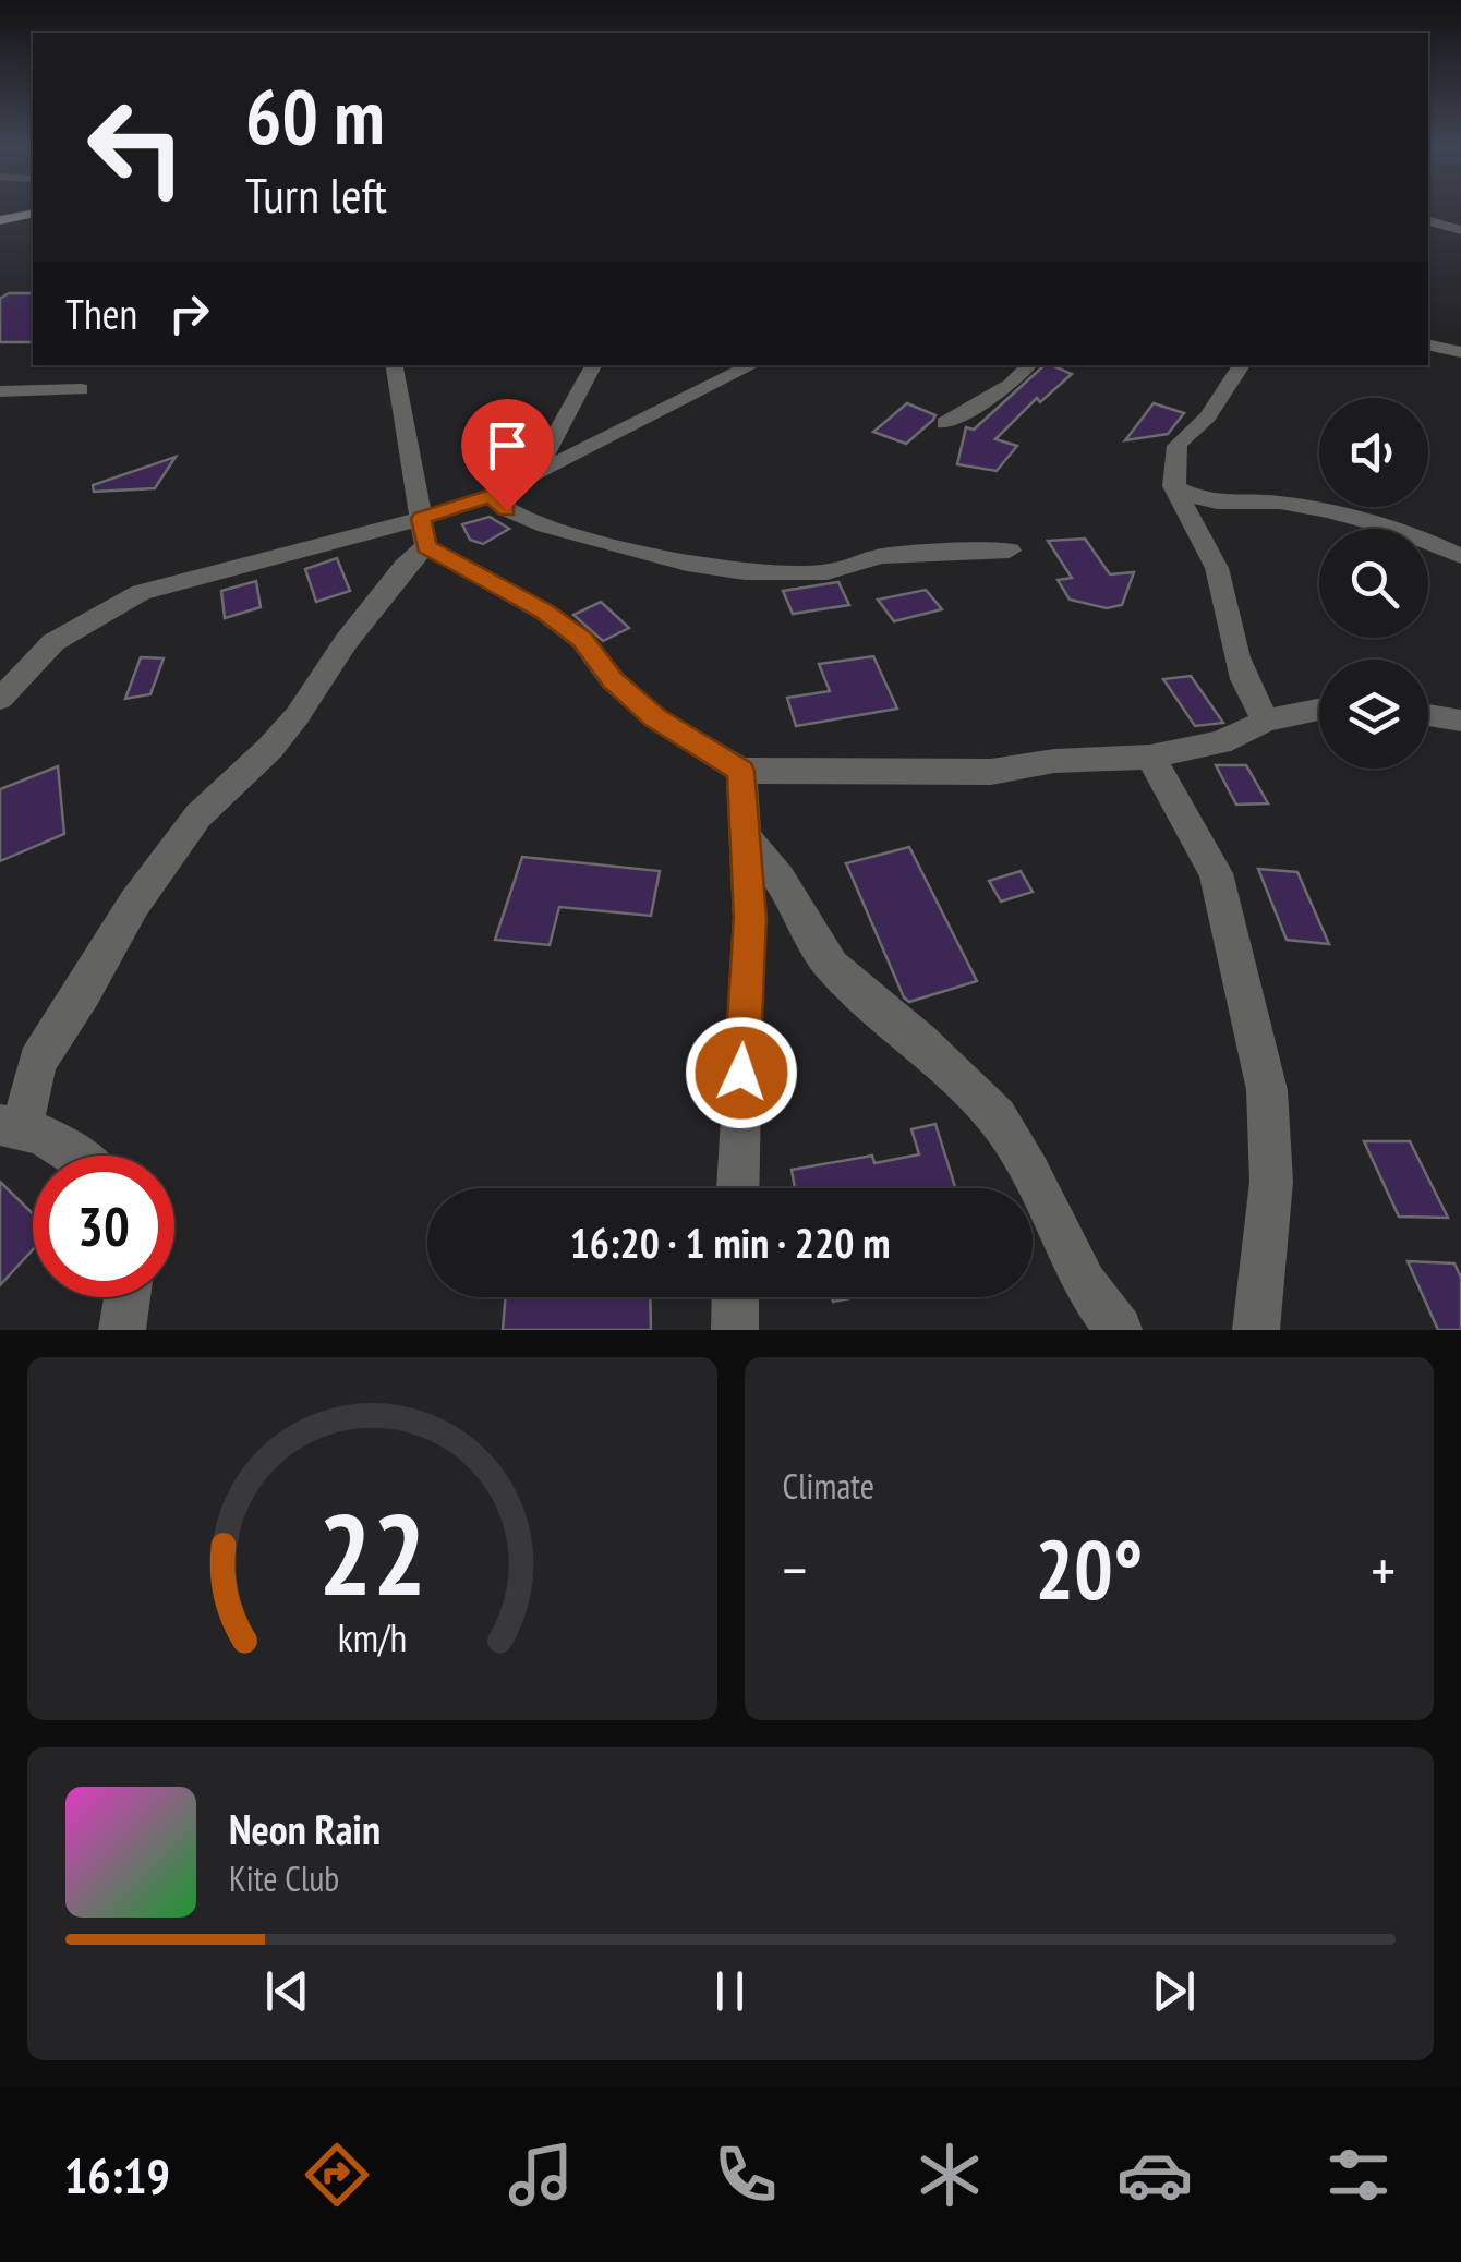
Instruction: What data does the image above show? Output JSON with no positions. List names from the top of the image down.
{
  "page": {
    "turn": ["60 m", "Turn left"],
    "then": "Then",
    "limit": "30",
    "trip": "16:20 · 1 min · 220 m",
    "tile": "Climate",
    "heat": ["−", "20°", "+"],
    "song": ["Neon Rain", "Kite Club"],
    "tabs": "16:19",
    "gauge": ["22", "km/h"]
  }
}
